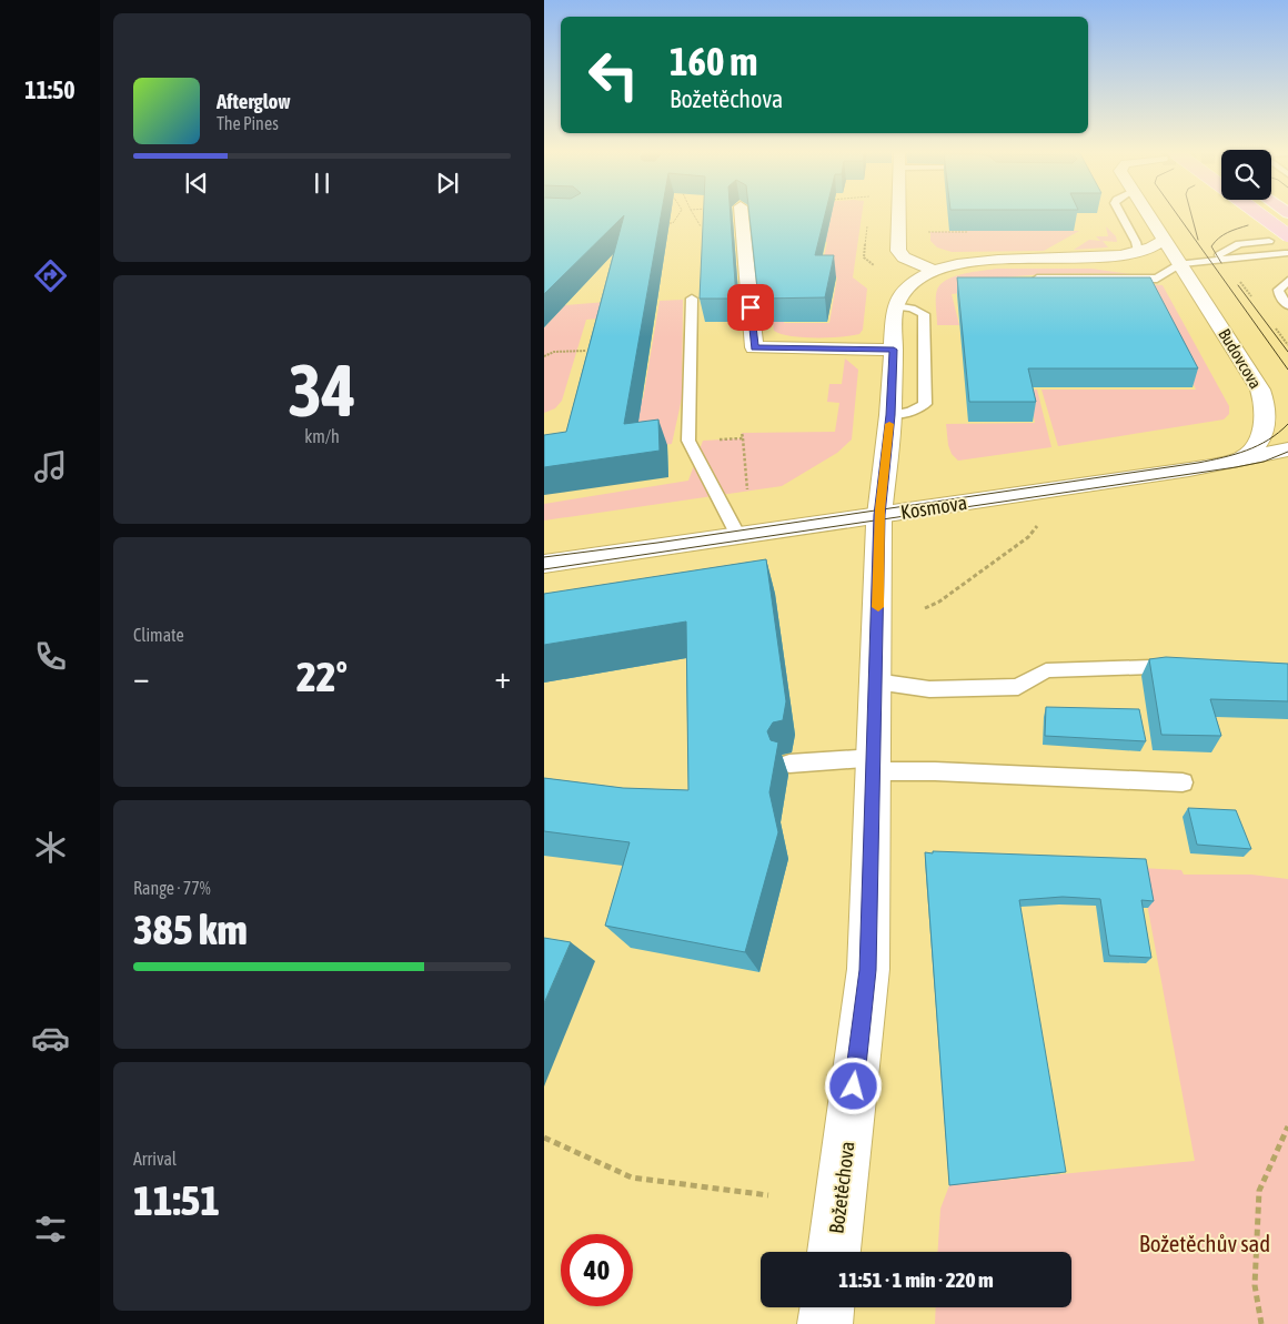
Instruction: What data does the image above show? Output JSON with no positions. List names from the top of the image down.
{
  "streets": {
    "street": ["Budovcova", "Kosmova", "Božetěchova"]
  },
  "crossings": [
    ["Budovcova", "Kosmova"],
    ["Kosmova", "Božetěchova"]
  ],
  "parks": ["Božetěchův sad"],
  "page": {
    "tabs": "11:50",
    "turn": ["160 m", "Božetěchova"],
    "song": ["Afterglow", "The Pines"],
    "tile": [
      ["34", "km/h"],
      "Climate",
      ["Range · 77%", "385 km"],
      ["Arrival", "11:51"]
    ],
    "heat": ["−", "22°", "+"],
    "limit": "40",
    "trip": "11:51 · 1 min · 220 m"
  }
}
